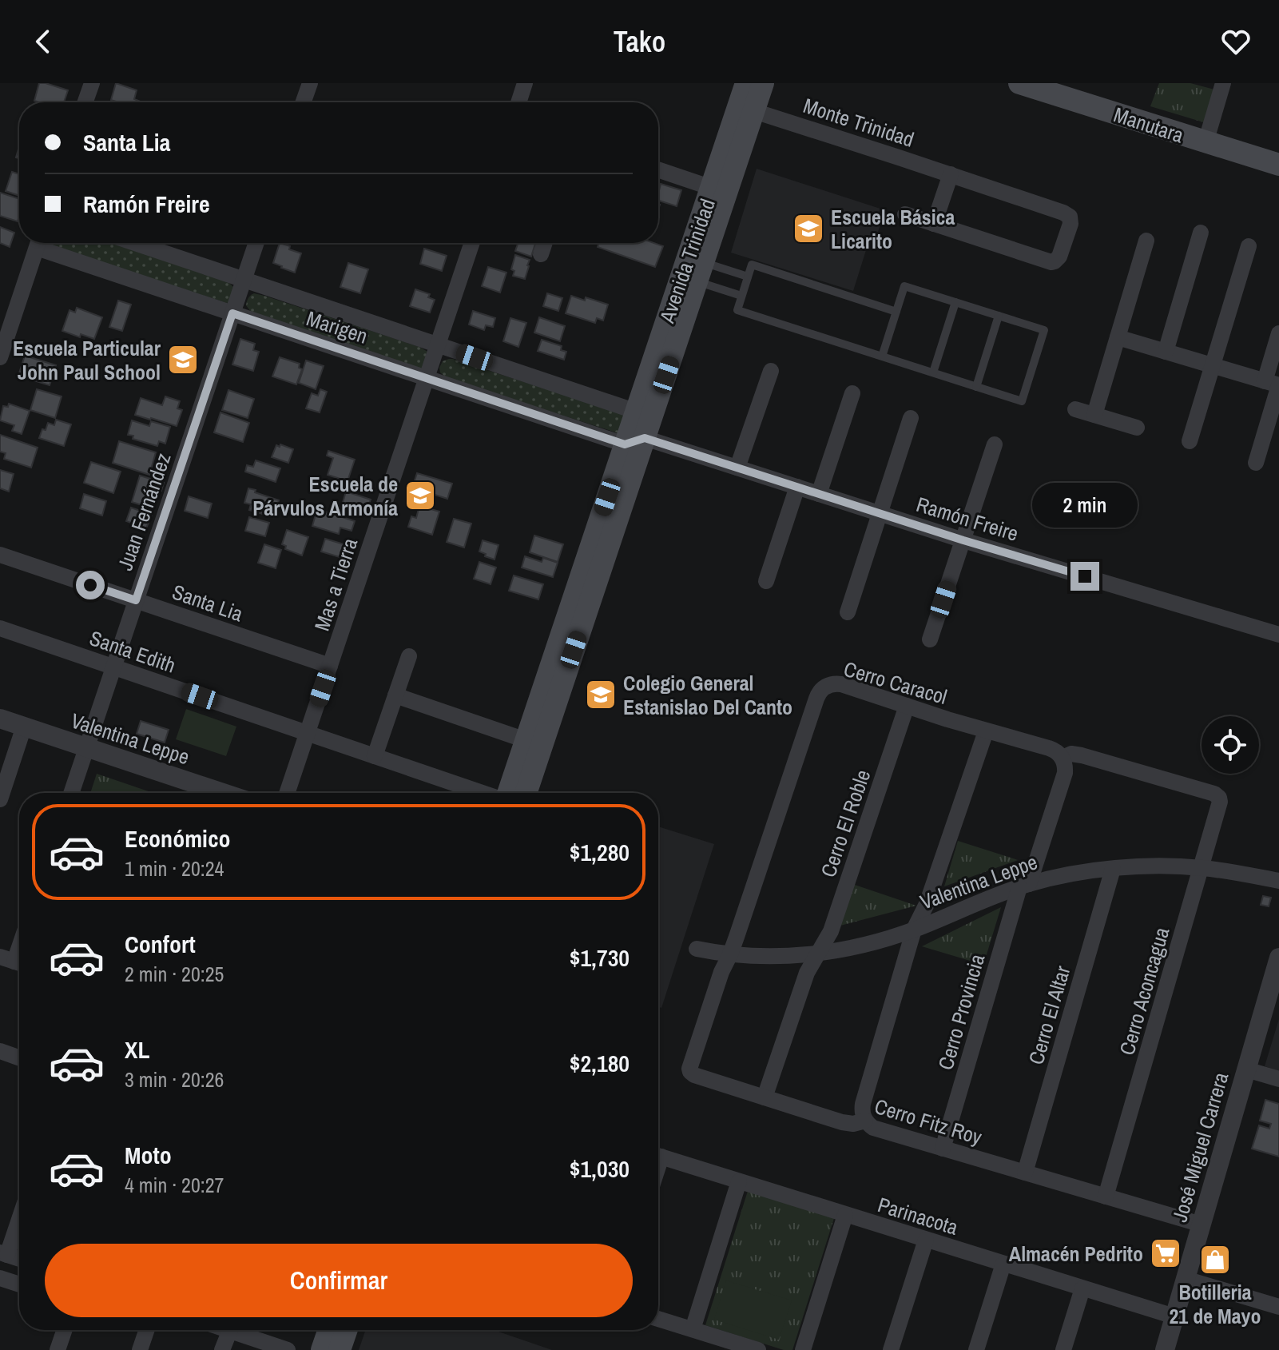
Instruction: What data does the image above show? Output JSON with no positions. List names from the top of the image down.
{
  "streets": {
    "main road": ["Manutara", "Avenida Trinidad"],
    "street": [
      "Monte Trinidad",
      "Marigen",
      "Juan Fernández",
      "Ramón Freire",
      "Mas a Tierra",
      "Santa Lia",
      "Santa Edith",
      "Cerro Caracol",
      "Valentina Leppe",
      "Cerro El Roble",
      "Cerro Aconcagua",
      "Cerro Provincia",
      "Cerro El Altar",
      "Cerro Fitz Roy",
      "José Miguel Carrera",
      "Parinacota"
    ]
  },
  "crossings": [
    ["Monte Trinidad", "Avenida Trinidad"],
    ["Avenida Trinidad", "Marigen"],
    ["Avenida Trinidad", "Ramón Freire"],
    ["Marigen", "Juan Fernández"],
    ["Marigen", "Ramón Freire"],
    ["Marigen", "Mas a Tierra"],
    ["Juan Fernández", "Santa Lia"],
    ["Juan Fernández", "Santa Edith"],
    ["Juan Fernández", "Valentina Leppe"],
    ["Mas a Tierra", "Santa Lia"],
    ["Mas a Tierra", "Santa Edith"],
    ["Cerro Caracol", "Valentina Leppe"],
    ["Cerro Caracol", "Cerro El Roble"],
    ["Cerro Caracol", "Cerro Aconcagua"],
    ["Cerro Caracol", "Cerro Fitz Roy"],
    ["Valentina Leppe", "Cerro El Roble"],
    ["Valentina Leppe", "Cerro Aconcagua"],
    ["Valentina Leppe", "Cerro Provincia"],
    ["Valentina Leppe", "Cerro El Altar"],
    ["Valentina Leppe", "Cerro Fitz Roy"],
    ["Cerro El Roble", "Cerro Fitz Roy"],
    ["Cerro Aconcagua", "Cerro Fitz Roy"],
    ["Cerro Provincia", "Cerro Fitz Roy"],
    ["Cerro El Altar", "Cerro Fitz Roy"],
    ["Cerro Fitz Roy", "José Miguel Carrera"],
    ["José Miguel Carrera", "Parinacota"]
  ],
  "places": {
    "school or university": [
      "Escuela Básica Licarito",
      "Escuela Particular John Paul School",
      "Escuela de Párvulos Armonía",
      "Colegio General Estanislao Del Canto"
    ],
    "supermarket": ["Almacén Pedrito"],
    "shop": ["Botilleria 21 de Mayo"]
  },
  "page": {
    "header": "Tako",
    "banner": ["Santa Lia", "Ramón Freire"],
    "bubble": "2 min",
    "list": [
      {
        "name": "Económico",
        "note": "1 min · 20:24",
        "value": "$1,280"
      },
      {
        "name": "Confort",
        "note": "2 min · 20:25",
        "value": "$1,730"
      },
      {
        "name": "XL",
        "note": "3 min · 20:26",
        "value": "$2,180"
      },
      {
        "name": "Moto",
        "note": "4 min · 20:27",
        "value": "$1,030"
      }
    ],
    "buttons": "Confirmar"
  }
}
